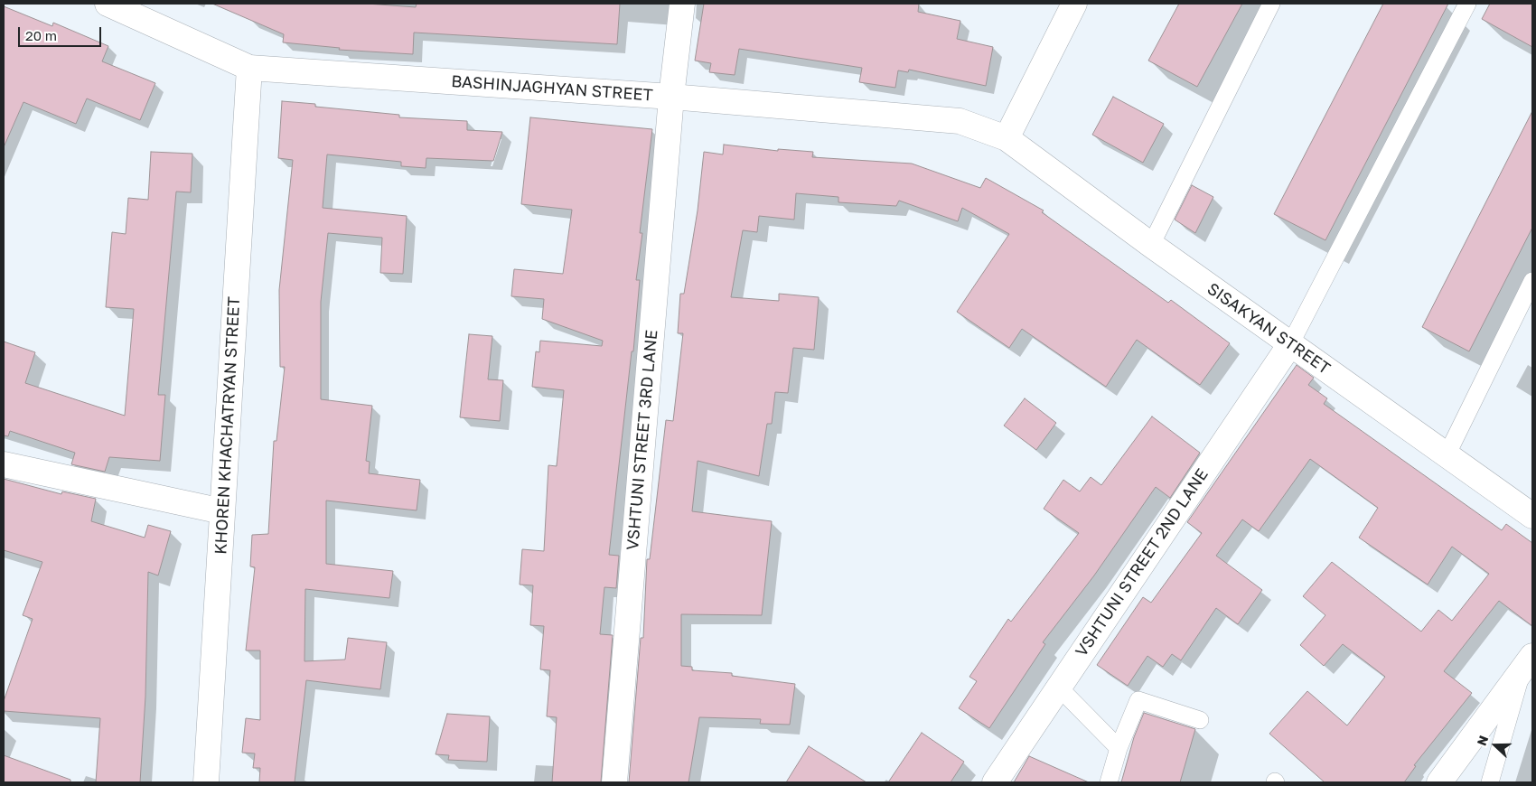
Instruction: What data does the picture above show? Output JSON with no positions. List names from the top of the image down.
{
  "streets": {
    "street": [
      "BASHINJAGHYAN STREET",
      "SISAKYAN STREET",
      "KHOREN KHACHATRYAN STREET",
      "VSHTUNI STREET 3RD LANE",
      "VSHTUNI STREET 2ND LANE"
    ]
  },
  "crossings": [
    ["BASHINJAGHYAN STREET", "SISAKYAN STREET"],
    ["BASHINJAGHYAN STREET", "KHOREN KHACHATRYAN STREET"],
    ["BASHINJAGHYAN STREET", "VSHTUNI STREET 3RD LANE"],
    ["SISAKYAN STREET", "VSHTUNI STREET 2ND LANE"]
  ],
  "scale_bar": "20 m",
  "north": "left"
}
